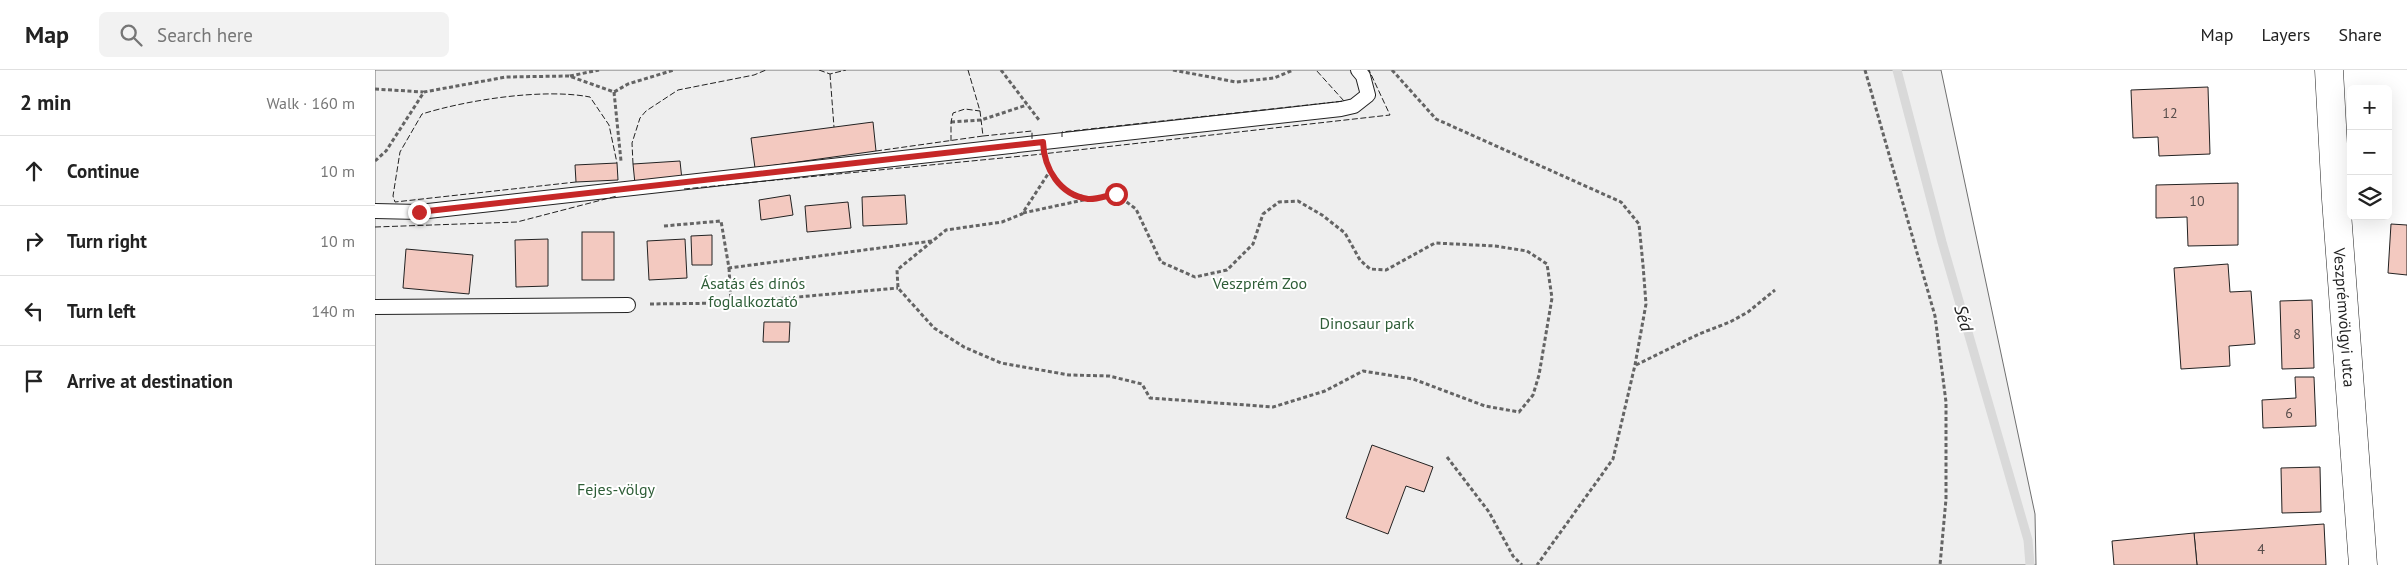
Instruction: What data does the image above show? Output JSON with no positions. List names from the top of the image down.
{
  "streets": {
    "street": ["Veszprémvölgyi utca"]
  },
  "water": ["Séd"],
  "parks": [
    "Ásatás és dínós foglalkoztató",
    "Veszprém Zoo",
    "Dinosaur park",
    "Fejes-völgy"
  ],
  "house_numbers": [
    "12",
    "10",
    "8",
    "6",
    "4"
  ],
  "page": {
    "header": "Map",
    "search": "Search here",
    "nav": ["Map", "Layers", "Share"],
    "heading": ["2 min", "Walk · 160 m"],
    "map_buttons": ["+", "−"],
    "list": [
      ["Continue", "10 m"],
      ["Turn right", "10 m"],
      ["Turn left", "140 m"],
      "Arrive at destination"
    ]
  }
}
